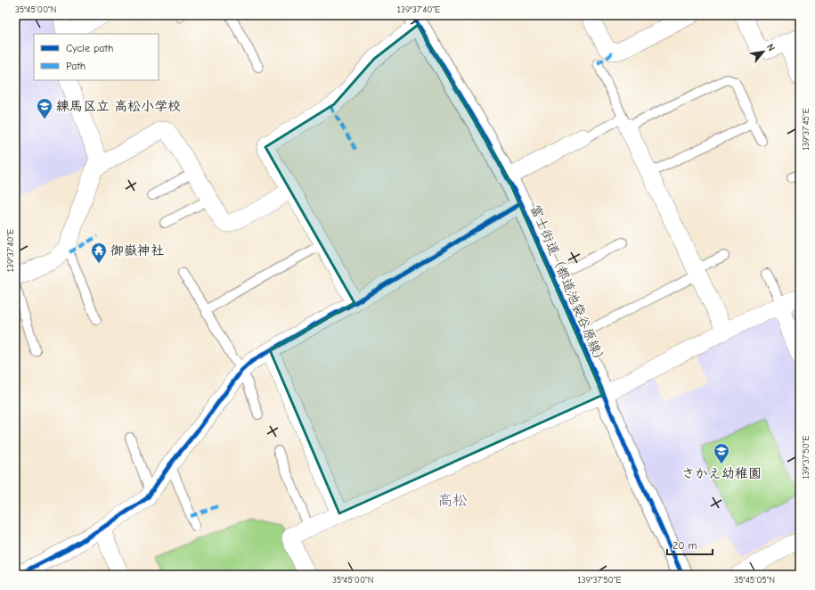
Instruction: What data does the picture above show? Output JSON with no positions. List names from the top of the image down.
{
  "streets": {
    "main road": ["富士街道（都道池袋谷原線）"]
  },
  "districts": ["高松"],
  "places": {
    "school or university": ["練馬区立 高松小学校", "さかえ幼稚園"],
    "temple": ["御嶽神社"]
  },
  "legend": ["Cycle path", "Path"],
  "scale_bar": "20 m",
  "north": "top right",
  "coordinates": [
    "35°45'00\"N",
    "139°37'40\"E",
    "139°37'45\"E",
    "139°37'50\"E",
    "35°45'05\"N"
  ]
}
